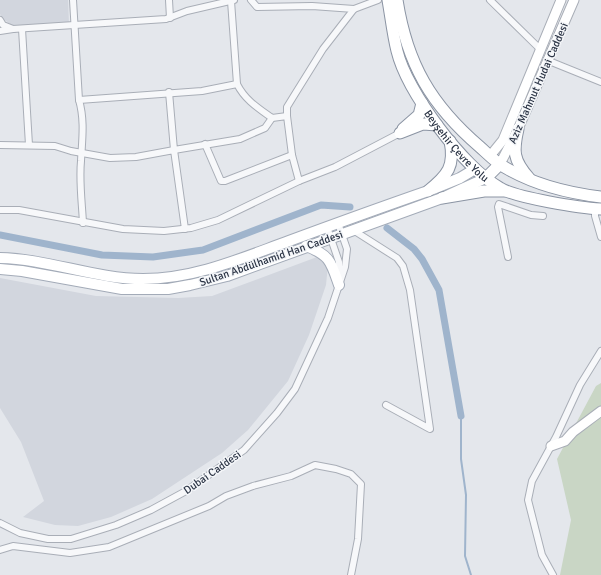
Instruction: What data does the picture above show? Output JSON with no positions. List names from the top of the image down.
{
  "streets": {
    "highway": ["Beyşehir Çevre Yolu"],
    "main road": ["Sultan Abdülhamid Han Caddesi"],
    "street": ["Aziz Mahmut Hudai Caddesi", "Dubai Caddesi"]
  },
  "crossings": [
    ["Aziz Mahmut Hudai Caddesi", "Beyşehir Çevre Yolu"],
    ["Beyşehir Çevre Yolu", "Sultan Abdülhamid Han Caddesi"],
    ["Sultan Abdülhamid Han Caddesi", "Dubai Caddesi"]
  ]
}
